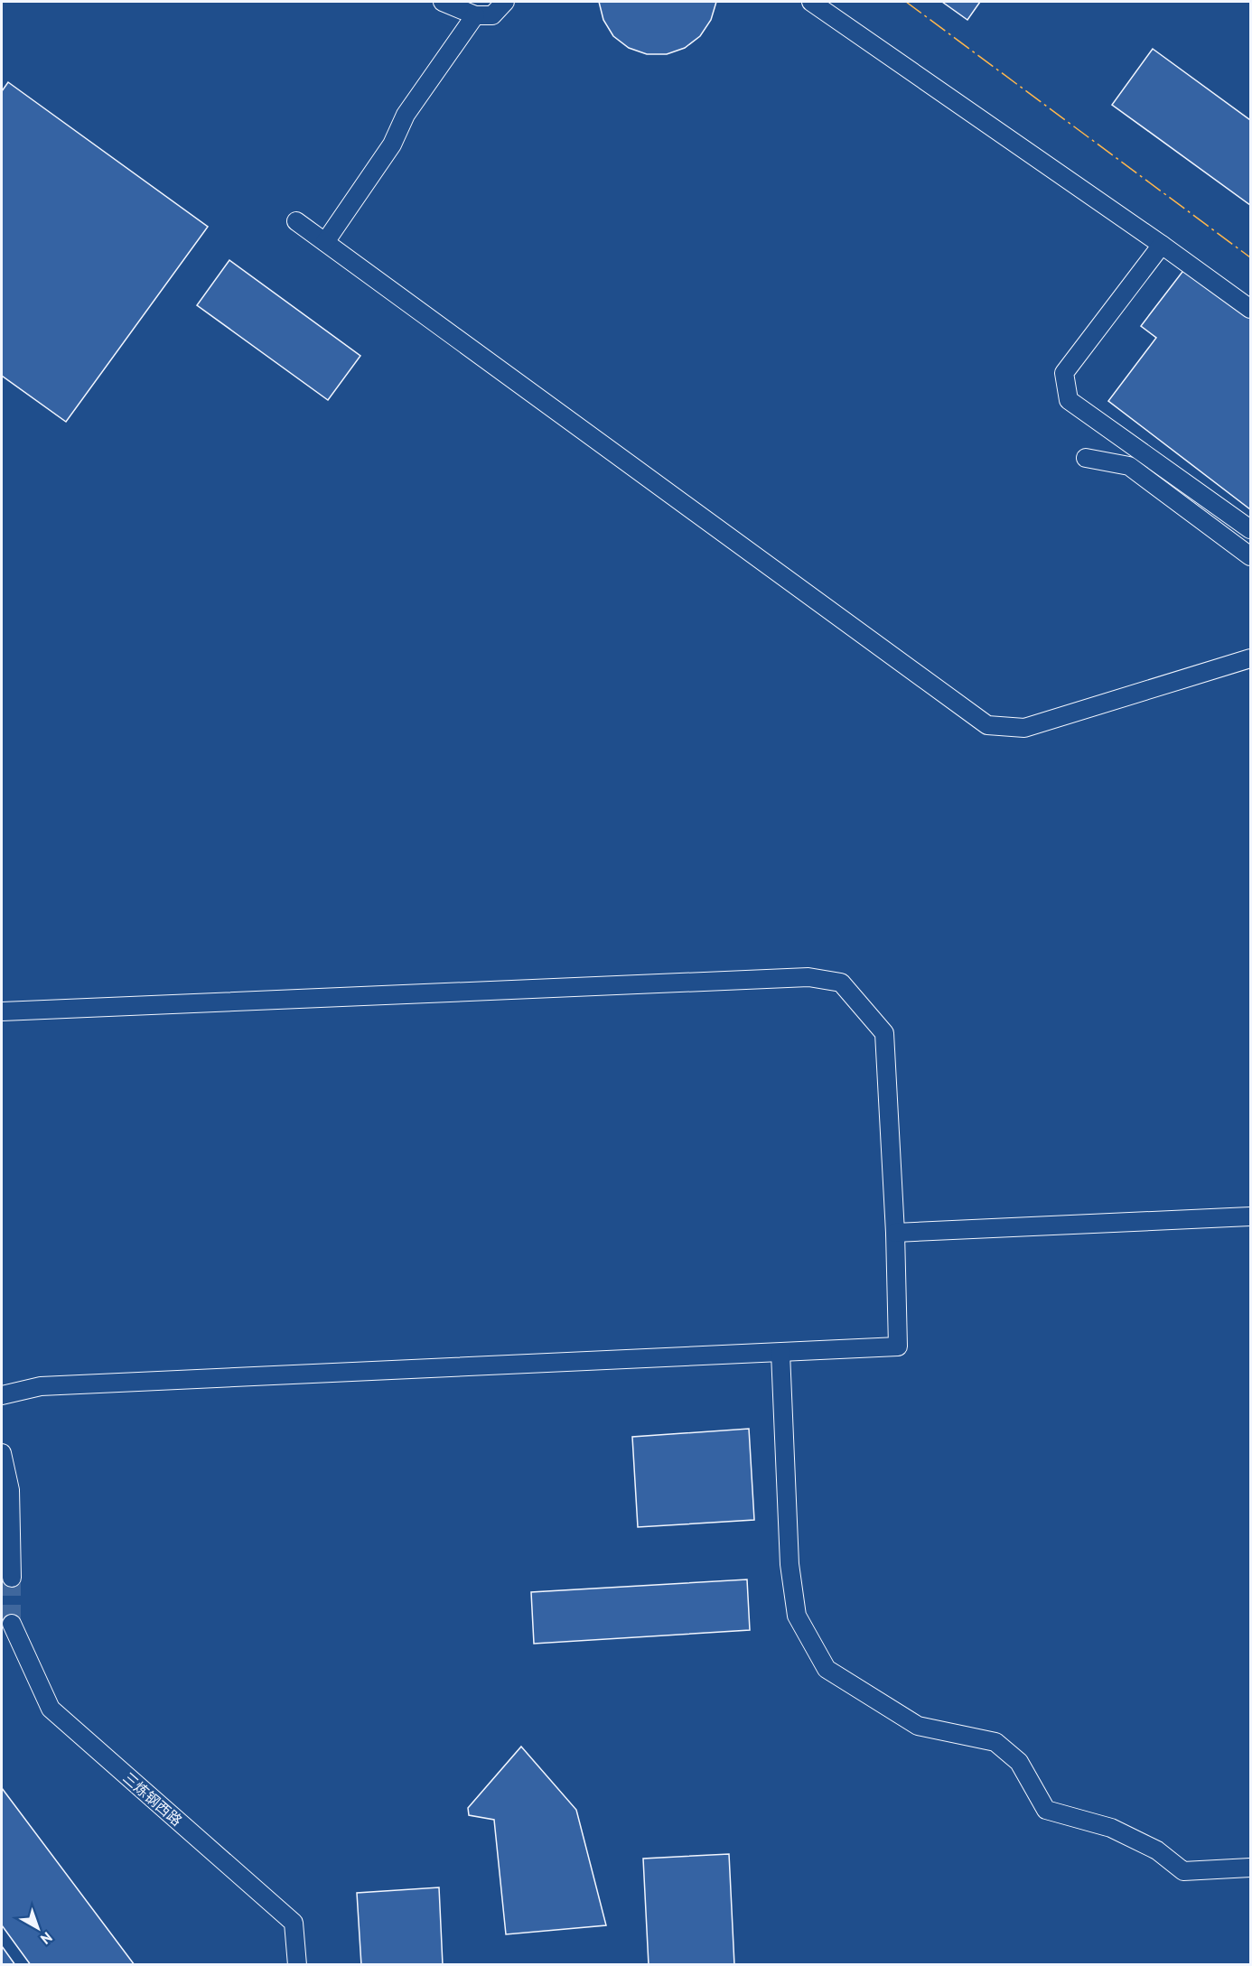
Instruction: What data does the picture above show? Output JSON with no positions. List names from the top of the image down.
{
  "streets": {
    "lane": ["三炼钢西路"]
  },
  "north": "bottom right"
}
